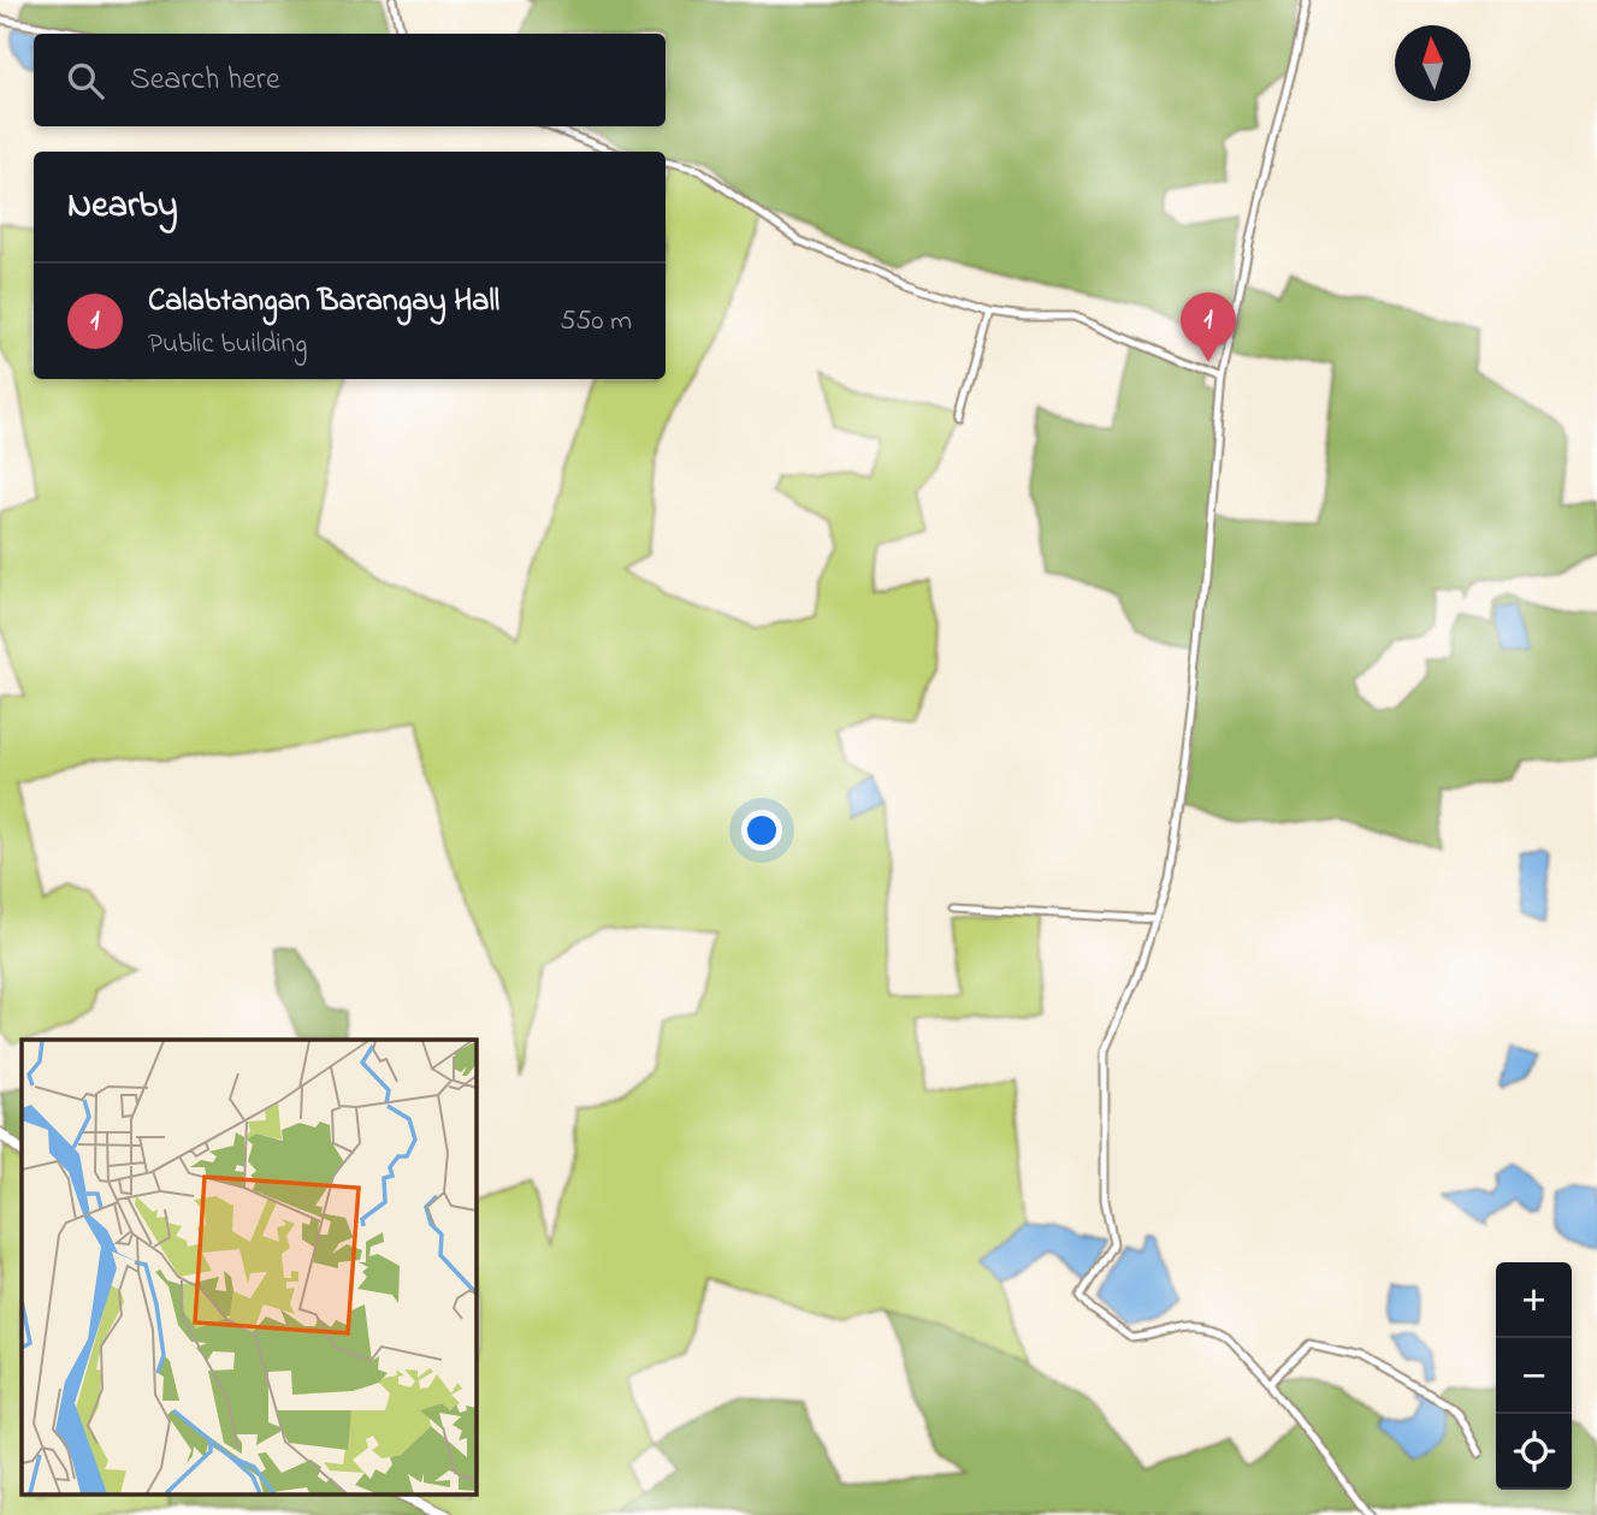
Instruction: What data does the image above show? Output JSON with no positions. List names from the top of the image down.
{
  "north": "top",
  "page": {
    "search": "Search here",
    "heading": "Nearby",
    "list": [
      {
        "mark": "1",
        "name": "Calabtangan Barangay Hall",
        "note": "Public building",
        "value": "550 m"
      }
    ],
    "pins": "1",
    "map_buttons": ["+", "−"]
  }
}
